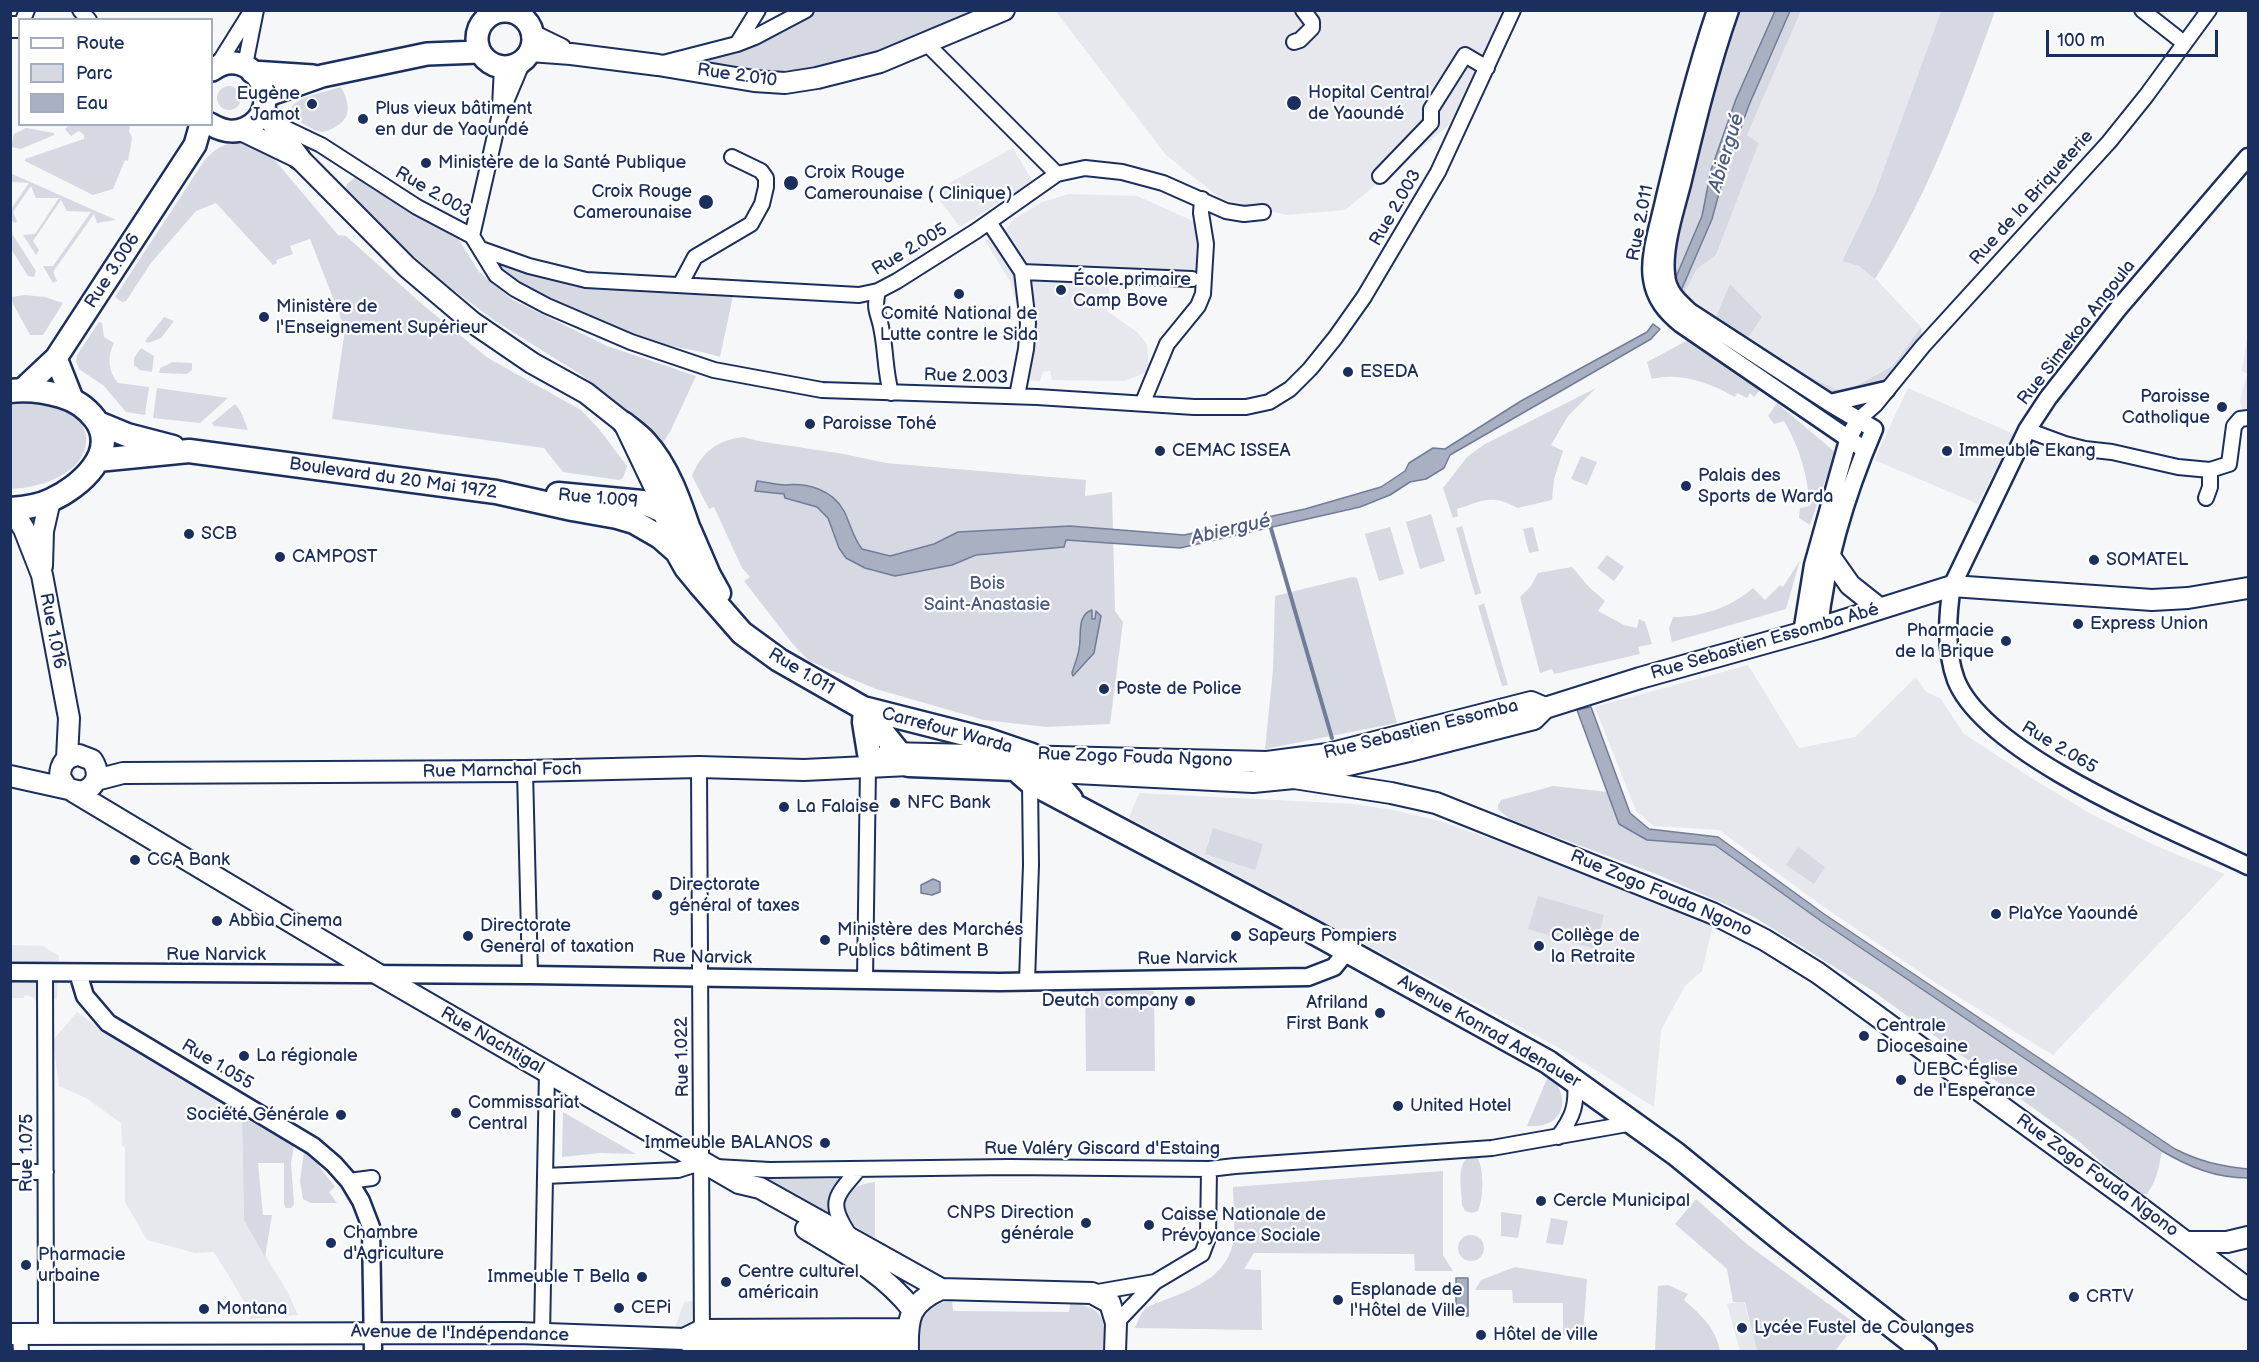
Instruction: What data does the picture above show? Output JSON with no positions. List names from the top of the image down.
{
  "streets": {
    "highway": [
      "Boulevard du 20 Mai 1972",
      "Rue 1.009",
      "Rue 1.011",
      "Carrefour Warda",
      "Avenue Konrad Adenauer"
    ],
    "main road": [
      "Rue 2.010",
      "Rue 3.006",
      "Rue 1.016",
      "Rue Sebastien Essomba Abé",
      "Rue Zogo Fouda Ngono",
      "Rue Marnchal Foch",
      "Rue Nachtigal",
      "Avenue de l'Indépendance"
    ],
    "street": [
      "Rue 2.003",
      "Rue de la Briqueterie",
      "Rue 2.011",
      "Rue 2.005",
      "Rue Simekoa Angoula",
      "Rue 2.065",
      "Rue Narvick",
      "Rue 1.022",
      "Rue 1.055",
      "Rue Valéry Giscard d'Estaing",
      "Rue 1.075"
    ]
  },
  "crossings": [
    ["Rue 2.003", "Rue 2.005"],
    ["Rue 2.003", "Rue 3.006"],
    ["Rue de la Briqueterie", "Rue 2.011"],
    ["Rue de la Briqueterie", "Rue Sebastien Essomba Abé"],
    ["Rue Simekoa Angoula", "Rue Sebastien Essomba Abé"],
    ["Rue Simekoa Angoula", "Rue 2.065"],
    ["Boulevard du 20 Mai 1972", "Rue 1.009"],
    ["Boulevard du 20 Mai 1972", "Rue 1.011"],
    ["Rue 1.009", "Rue 1.011"],
    ["Rue 1.016", "Rue Marnchal Foch"],
    ["Rue 1.016", "Rue Nachtigal"],
    ["Rue Sebastien Essomba Abé", "Rue 2.065"],
    ["Rue Sebastien Essomba Abé", "Rue Zogo Fouda Ngono"],
    ["Rue 1.011", "Carrefour Warda"],
    ["Carrefour Warda", "Rue Zogo Fouda Ngono"],
    ["Carrefour Warda", "Avenue Konrad Adenauer"],
    ["Rue Zogo Fouda Ngono", "Avenue Konrad Adenauer"],
    ["Rue Marnchal Foch", "Rue Nachtigal"],
    ["Rue Marnchal Foch", "Rue 1.022"],
    ["Rue Narvick", "Avenue Konrad Adenauer"],
    ["Rue Narvick", "Rue Nachtigal"],
    ["Rue Narvick", "Rue 1.022"],
    ["Rue Narvick", "Rue 1.055"],
    ["Rue Narvick", "Rue 1.075"],
    ["Avenue Konrad Adenauer", "Rue Valéry Giscard d'Estaing"],
    ["Rue Nachtigal", "Rue 1.022"],
    ["Rue Nachtigal", "Rue Valéry Giscard d'Estaing"],
    ["Rue 1.022", "Rue Valéry Giscard d'Estaing"],
    ["Rue 1.022", "Avenue de l'Indépendance"],
    ["Rue 1.055", "Avenue de l'Indépendance"],
    ["Rue 1.075", "Avenue de l'Indépendance"]
  ],
  "water": ["Abiergué"],
  "parks": ["Bois Saint-Anastasie"],
  "places": [
    "Hopital Central de Yaoundé",
    "Eugène Jamot",
    "Plus vieux bâtiment en dur de Yaoundé",
    "Ministère de la Santé Publique",
    "Croix Rouge Camerounaise ( Clinique)",
    "Croix Rouge Camerounaise",
    "École primaire Camp Bove",
    "Comité National de Lutte contre le Sida",
    "Ministère de l'Enseignement Supérieur",
    "ESEDA",
    "Paroisse Catholique",
    "Paroisse Tohé",
    "CEMAC ISSEA",
    "Immeuble Ekang",
    "Palais des Sports de Warda",
    "SCB",
    "CAMPOST",
    "SOMATEL",
    "Express Union",
    "Pharmacie de la Brique",
    "Poste de Police",
    "NFC Bank",
    "La Falaise",
    "CCA Bank",
    "Directorate général of taxes",
    "PlaYce Yaoundé",
    "Abbia Cinema",
    "Directorate General of taxation",
    "Sapeurs Pompiers",
    "Ministère des Marchés Publics bâtiment B",
    "Collège de la Retraite",
    "Deutch company",
    "Afriland First Bank",
    "Centrale Diocesaine",
    "La régionale",
    "UEBC Église de l'Esperance",
    "United Hotel",
    "Commissariat Central",
    "Société Générale",
    "Immeuble BALANOS",
    "Cercle Municipal",
    "CNPS Direction générale",
    "Caisse Nationale de Prévoyance Sociale",
    "Chambre d'Agriculture",
    "Pharmacie urbaine",
    "Immeuble T Bella",
    "Centre culturel américain",
    "CRTV",
    "Esplanade de l'Hôtel de Ville",
    "CEPi",
    "Montana",
    "Lycée Fustel de Coulanges",
    "Hôtel de ville"
  ],
  "legend": ["Route", "Parc", "Eau"],
  "scale_bar": "100 m"
}
